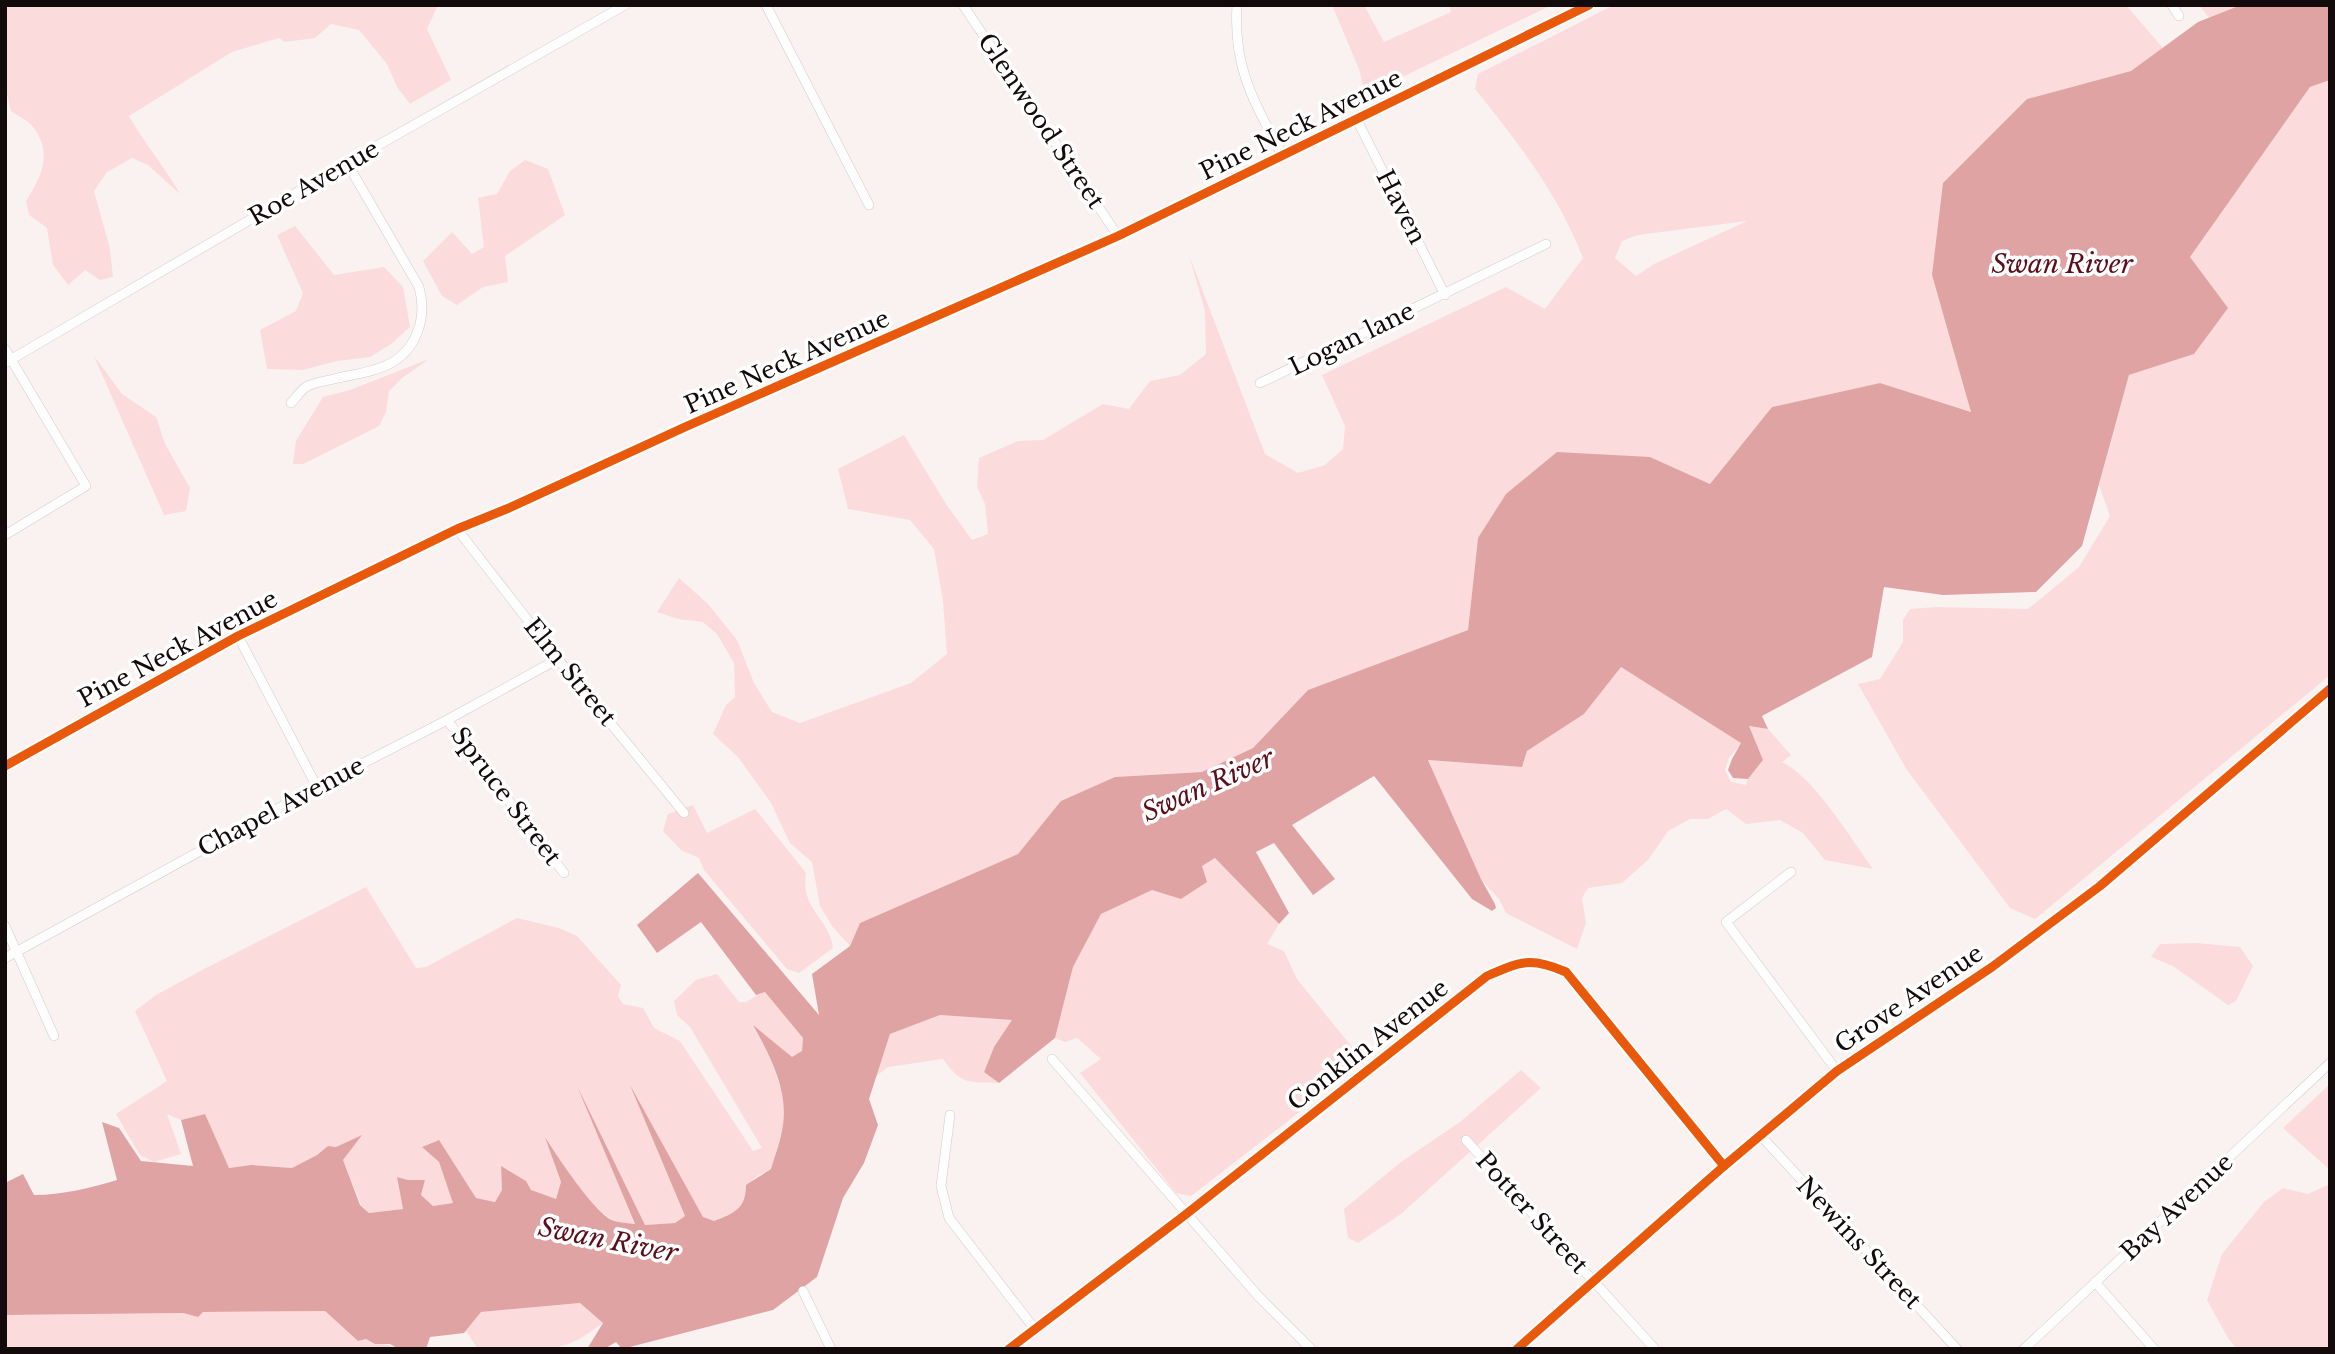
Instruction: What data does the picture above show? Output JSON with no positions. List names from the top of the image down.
{
  "streets": {
    "street": [
      "Glenwood Street",
      "Pine Neck Avenue",
      "Roe Avenue",
      "Haven",
      "Logan lane",
      "Elm Street",
      "Spruce Street",
      "Chapel Avenue",
      "Grove Avenue",
      "Conklin Avenue",
      "Bay Avenue",
      "Potter Street",
      "Newins Street"
    ]
  },
  "crossings": [
    ["Glenwood Street", "Pine Neck Avenue"],
    ["Pine Neck Avenue", "Haven"],
    ["Pine Neck Avenue", "Elm Street"],
    ["Haven", "Logan lane"],
    ["Elm Street", "Chapel Avenue"],
    ["Spruce Street", "Chapel Avenue"],
    ["Grove Avenue", "Conklin Avenue"],
    ["Grove Avenue", "Potter Street"],
    ["Grove Avenue", "Newins Street"]
  ],
  "water": ["Swan River"]
}
